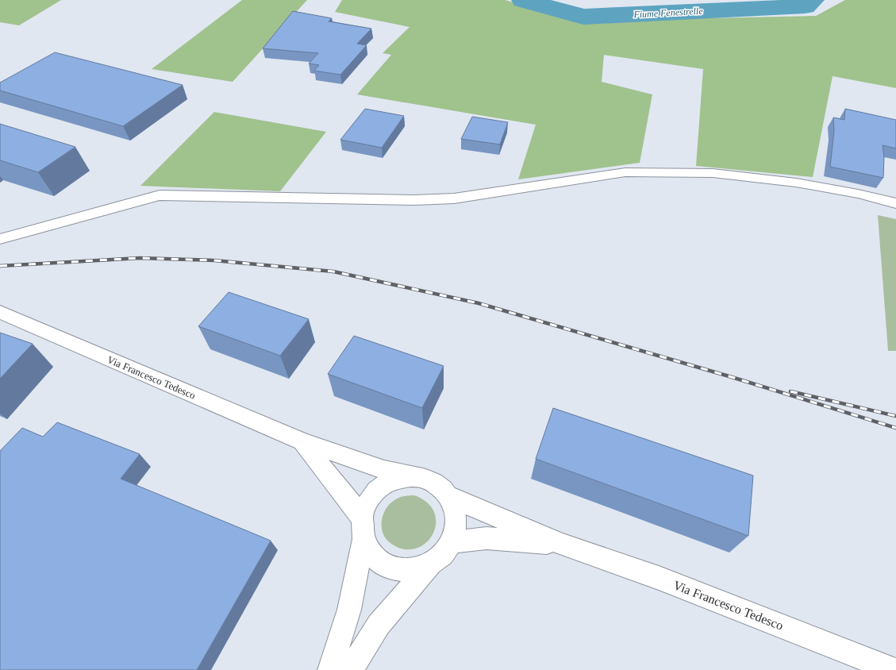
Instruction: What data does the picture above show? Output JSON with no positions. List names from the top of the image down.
{
  "streets": {
    "street": ["Via Francesco Tedesco"]
  },
  "water": ["Fiume Fenestrelle"]
}
